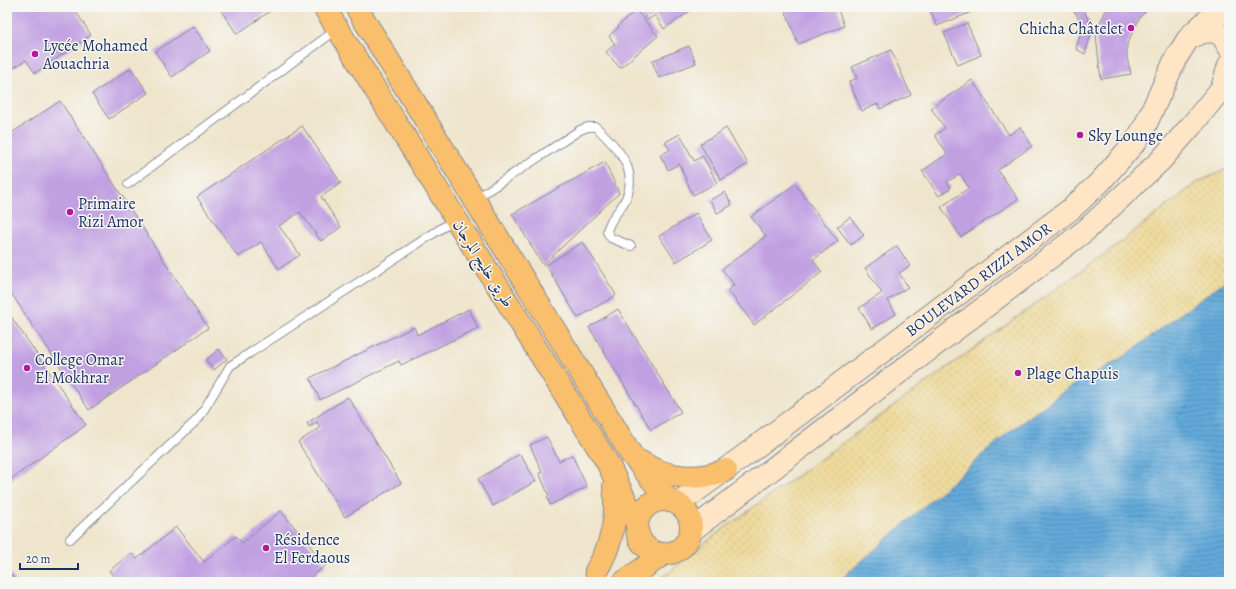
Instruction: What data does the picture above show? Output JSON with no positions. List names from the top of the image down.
{
  "streets": {
    "main road": ["طريق خليج المرجان", "BOULEVARD RIZZI AMOR"]
  },
  "crossings": [
    ["طريق خليج المرجان", "BOULEVARD RIZZI AMOR"]
  ],
  "places": [
    "Chicha Châtelet",
    "Lycée Mohamed Aouachria",
    "Sky Lounge",
    "Primaire Rizi Amor",
    "College Omar El Mokhrar",
    "Plage Chapuis",
    "Résidence El Ferdaous"
  ],
  "scale_bar": "20 m"
}
